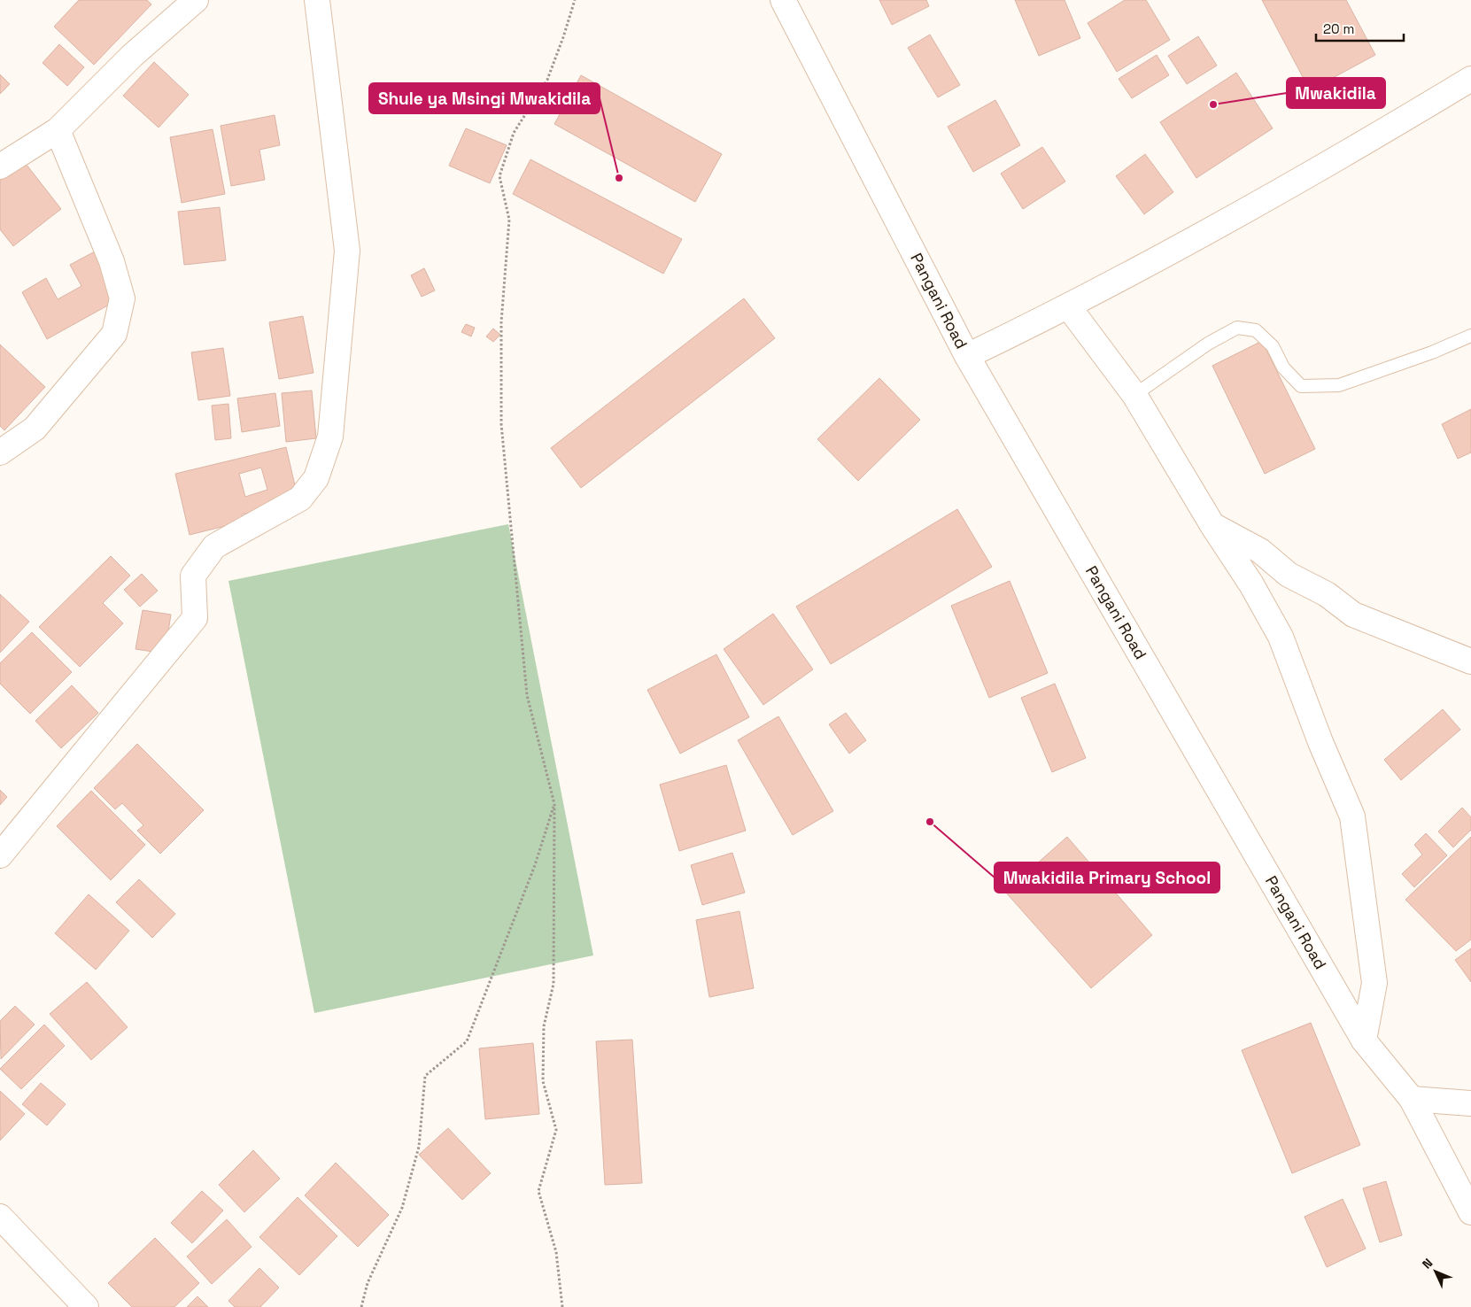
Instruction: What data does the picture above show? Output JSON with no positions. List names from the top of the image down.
{
  "streets": {
    "street": ["Pangani Road"]
  },
  "places": ["Mwakidila", "Shule ya Msingi Mwakidila", "Mwakidila Primary School"],
  "scale_bar": "20 m",
  "north": "top left"
}
